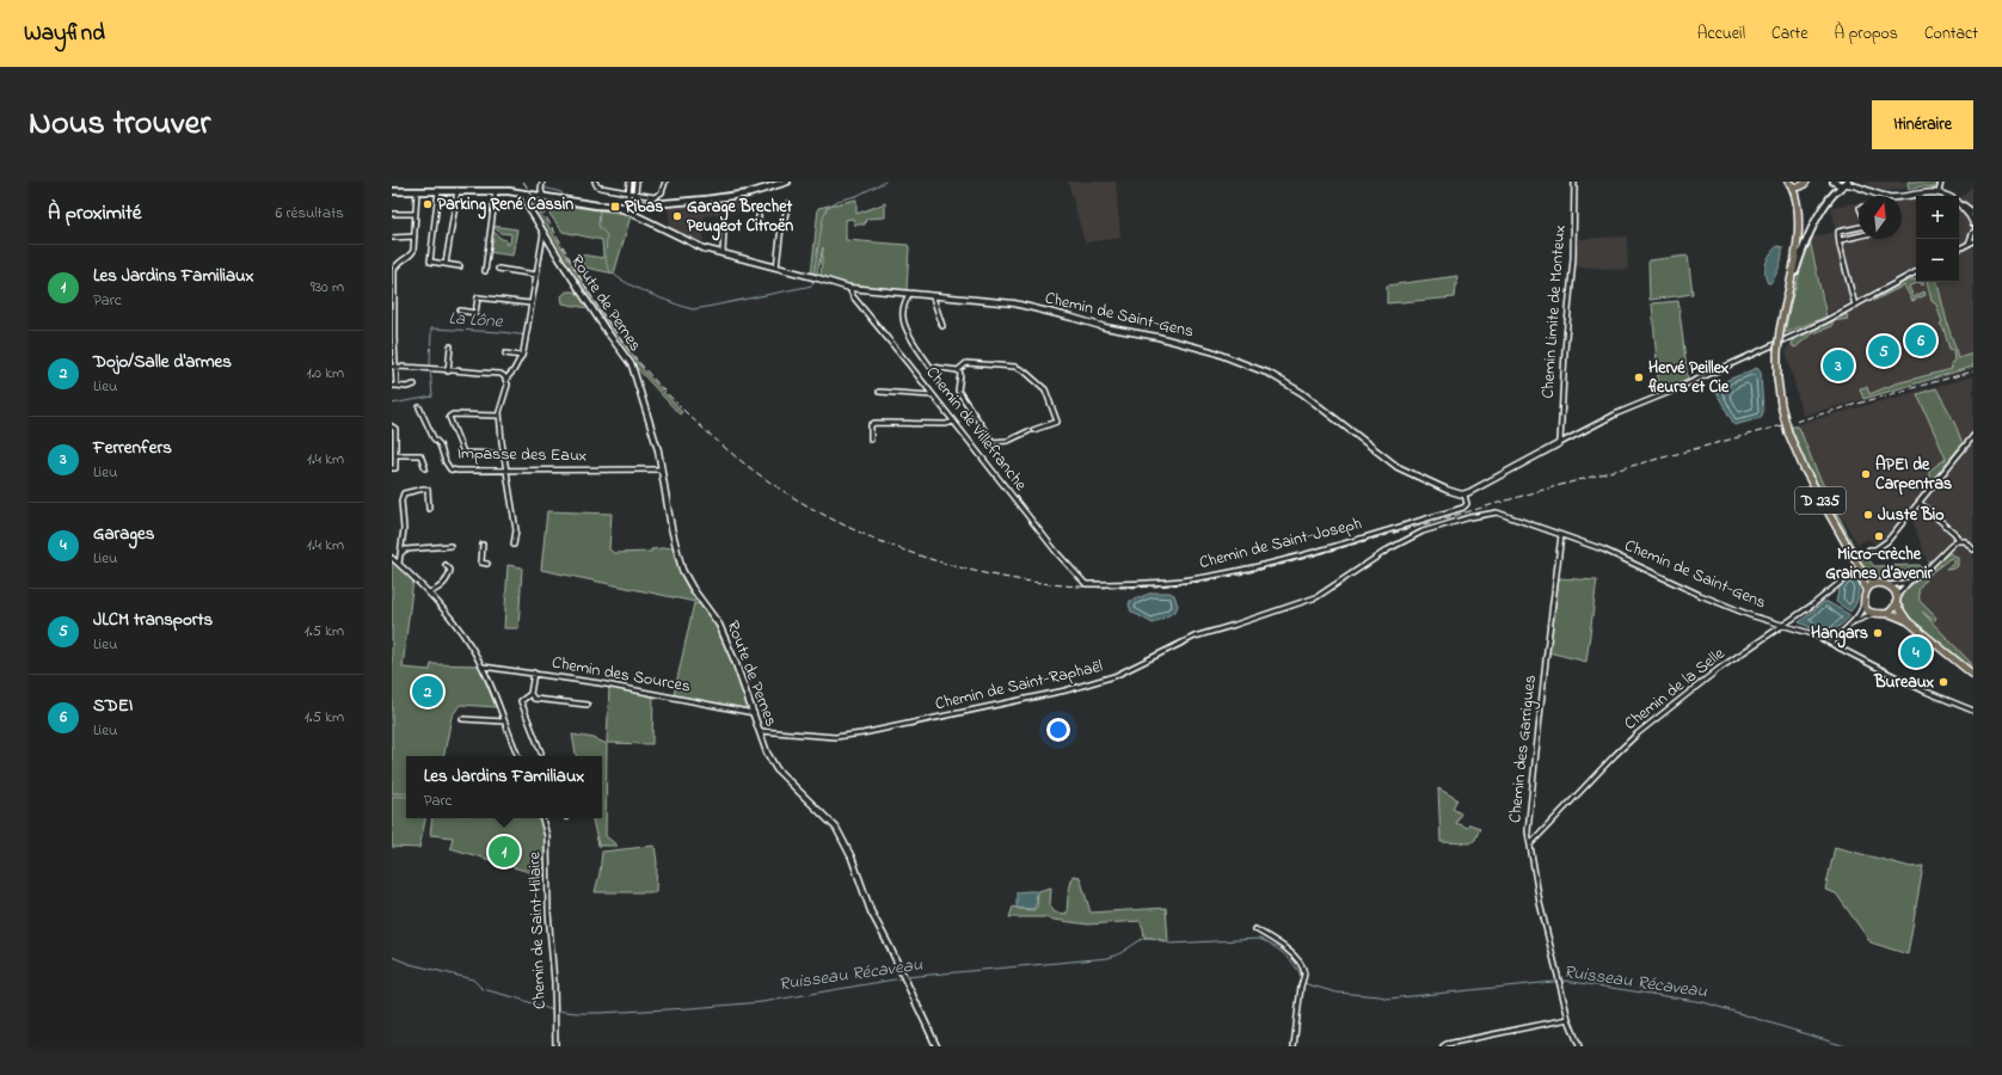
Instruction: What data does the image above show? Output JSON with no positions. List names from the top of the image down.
{
  "streets": {
    "main road": ["D 235"],
    "street": [
      "Route de Pernes",
      "Chemin Limite de Monteux",
      "Chemin de Saint-Gens",
      "Chemin de Villefranche",
      "Impasse des Eaux",
      "Chemin de Saint-Joseph",
      "Chemin des Sources",
      "Chemin de Saint-Raphaël",
      "Chemin de la Selle",
      "Chemin des Garrigues",
      "Chemin de Saint-Hilaire"
    ]
  },
  "crossings": [
    ["Route de Pernes", "Impasse des Eaux"],
    ["Route de Pernes", "Chemin des Sources"],
    ["Route de Pernes", "Chemin de Saint-Raphaël"],
    ["Chemin de Saint-Gens", "Chemin de Villefranche"],
    ["Chemin de Saint-Gens", "Chemin de Saint-Joseph"],
    ["Chemin de Saint-Gens", "Chemin de Saint-Raphaël"],
    ["Chemin de Saint-Gens", "Chemin de la Selle"],
    ["Chemin de Saint-Gens", "Chemin des Garrigues"],
    ["Chemin de Villefranche", "Chemin de Saint-Joseph"],
    ["Chemin de Saint-Raphaël", "Chemin des Garrigues"],
    ["Chemin de la Selle", "Chemin des Garrigues"]
  ],
  "water": ["La Lône", "Ruisseau Récaveau"],
  "places": {
    "other": [
      "Parking René Cassin",
      "Garage Brechet Peugeot Citroën",
      "Hervé Peillex fleurs et Cie",
      "APEI de Carpentras",
      "Juste Bio",
      "Micro-crèche Graines d’avenir",
      "Hangars",
      "Bureaux"
    ],
    "transit": ["Ribas"]
  },
  "north": "top",
  "page": {
    "header": "Wayfind",
    "nav": [
      "Accueil",
      "Carte",
      "À propos",
      "Contact"
    ],
    "title": "Nous trouver",
    "buttons": "Itinéraire",
    "heading": ["À proximité", "6 résultats"],
    "map_buttons": ["+", "−"],
    "list": [
      {
        "mark": "1",
        "name": "Les Jardins Familiaux",
        "note": "Parc",
        "value": "930 m"
      },
      {
        "mark": "2",
        "name": "Dojo/Salle d'armes",
        "note": "Lieu",
        "value": "1.0 km"
      },
      {
        "mark": "3",
        "name": "Ferrenfers",
        "note": "Lieu",
        "value": "1.4 km"
      },
      {
        "mark": "4",
        "name": "Garages",
        "note": "Lieu",
        "value": "1.4 km"
      },
      {
        "mark": "5",
        "name": "JLCM transports",
        "note": "Lieu",
        "value": "1.5 km"
      },
      {
        "mark": "6",
        "name": "SDEI",
        "note": "Lieu",
        "value": "1.5 km"
      }
    ],
    "pins": [
      "6",
      "5",
      "3",
      "4",
      "2",
      "1"
    ],
    "popup": ["Les Jardins Familiaux", "Parc"]
  }
}
